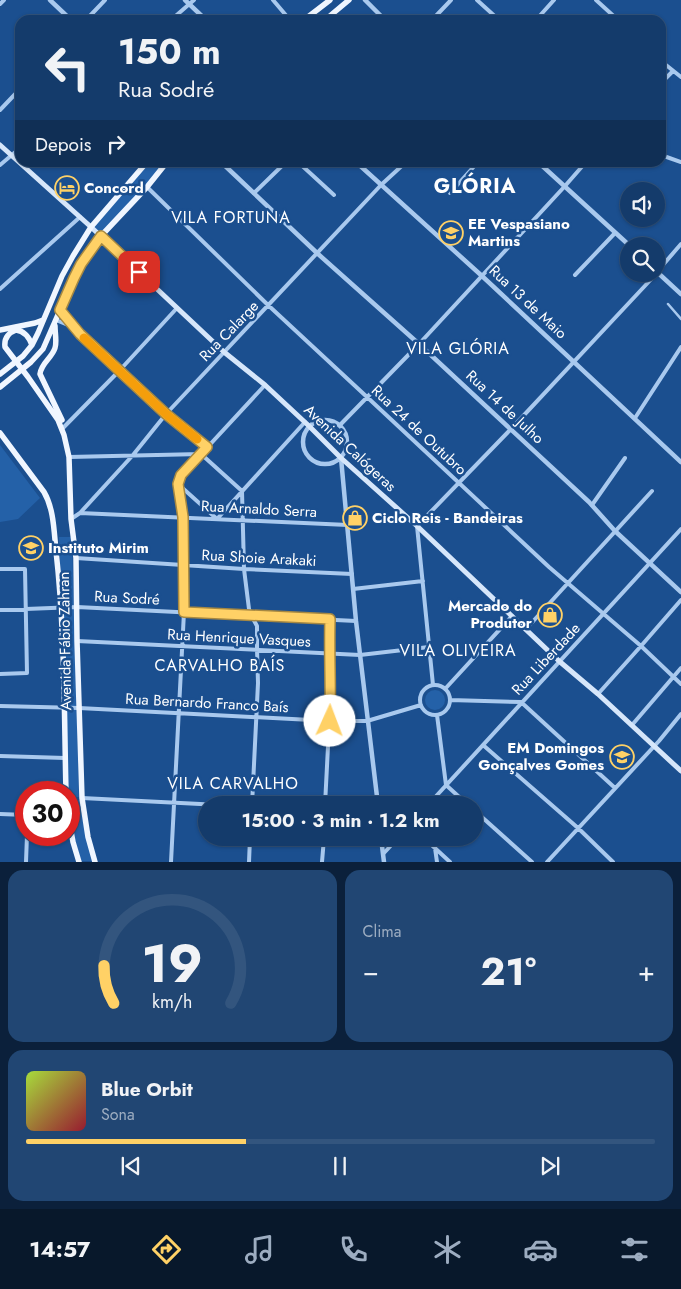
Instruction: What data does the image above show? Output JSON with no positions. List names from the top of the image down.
{
  "streets": {
    "main road": ["Avenida Calógeras", "Avenida Fábio Zahran"],
    "street": [
      "Rua 13 de Maio",
      "Rua Calarge",
      "Rua 14 de Julho",
      "Rua 24 de Outubro",
      "Rua Arnaldo Serra",
      "Rua Shoie Arakaki",
      "Rua Sodré",
      "Rua Henrique Vasques",
      "Rua Liberdade",
      "Rua Bernardo Franco Baís"
    ]
  },
  "crossings": [
    ["Rua 13 de Maio", "Rua Calarge"],
    ["Rua Calarge", "Rua 14 de Julho"],
    ["Rua Calarge", "Rua 24 de Outubro"],
    ["Rua Calarge", "Avenida Calógeras"],
    ["Rua Calarge", "Rua Arnaldo Serra"],
    ["Rua Calarge", "Avenida Fábio Zahran"],
    ["Rua 14 de Julho", "Rua Liberdade"],
    ["Rua 24 de Outubro", "Rua Liberdade"],
    ["Avenida Calógeras", "Rua Liberdade"],
    ["Rua Shoie Arakaki", "Avenida Fábio Zahran"],
    ["Rua Sodré", "Avenida Fábio Zahran"],
    ["Rua Henrique Vasques", "Avenida Fábio Zahran"],
    ["Avenida Fábio Zahran", "Rua Bernardo Franco Baís"]
  ],
  "districts": [
    "GLÓRIA",
    "VILA FORTUNA",
    "VILA GLÓRIA",
    "VILA OLIVEIRA",
    "CARVALHO BAÍS",
    "VILA CARVALHO"
  ],
  "places": {
    "hotel": ["Concord"],
    "school or university": ["EE Vespasiano Martins", "Instituto Mirim", "EM Domingos Gonçalves Gomes"],
    "shop": ["Ciclo Reis - Bandeiras", "Mercado do Produtor"]
  },
  "page": {
    "turn": ["150 m", "Rua Sodré"],
    "then": "Depois",
    "limit": "30",
    "trip": "15:00 · 3 min · 1.2 km",
    "tile": "Clima",
    "heat": ["−", "21°", "+"],
    "song": ["Blue Orbit", "Sona"],
    "tabs": "14:57",
    "gauge": ["19", "km/h"]
  }
}
